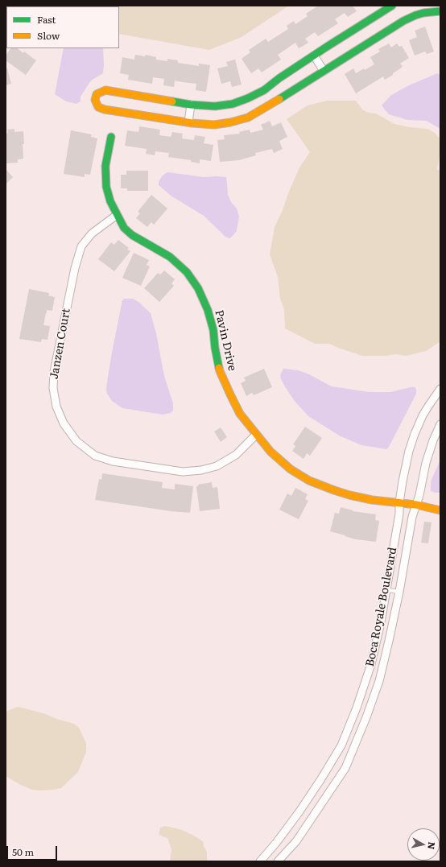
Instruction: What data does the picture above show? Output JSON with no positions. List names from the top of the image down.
{
  "streets": {
    "street": ["Pavin Drive", "Janzen Court", "Boca Royale Boulevard"]
  },
  "crossings": [
    ["Pavin Drive", "Janzen Court"],
    ["Pavin Drive", "Boca Royale Boulevard"]
  ],
  "legend": ["Fast", "Slow"],
  "scale_bar": "50 m",
  "north": "right"
}
